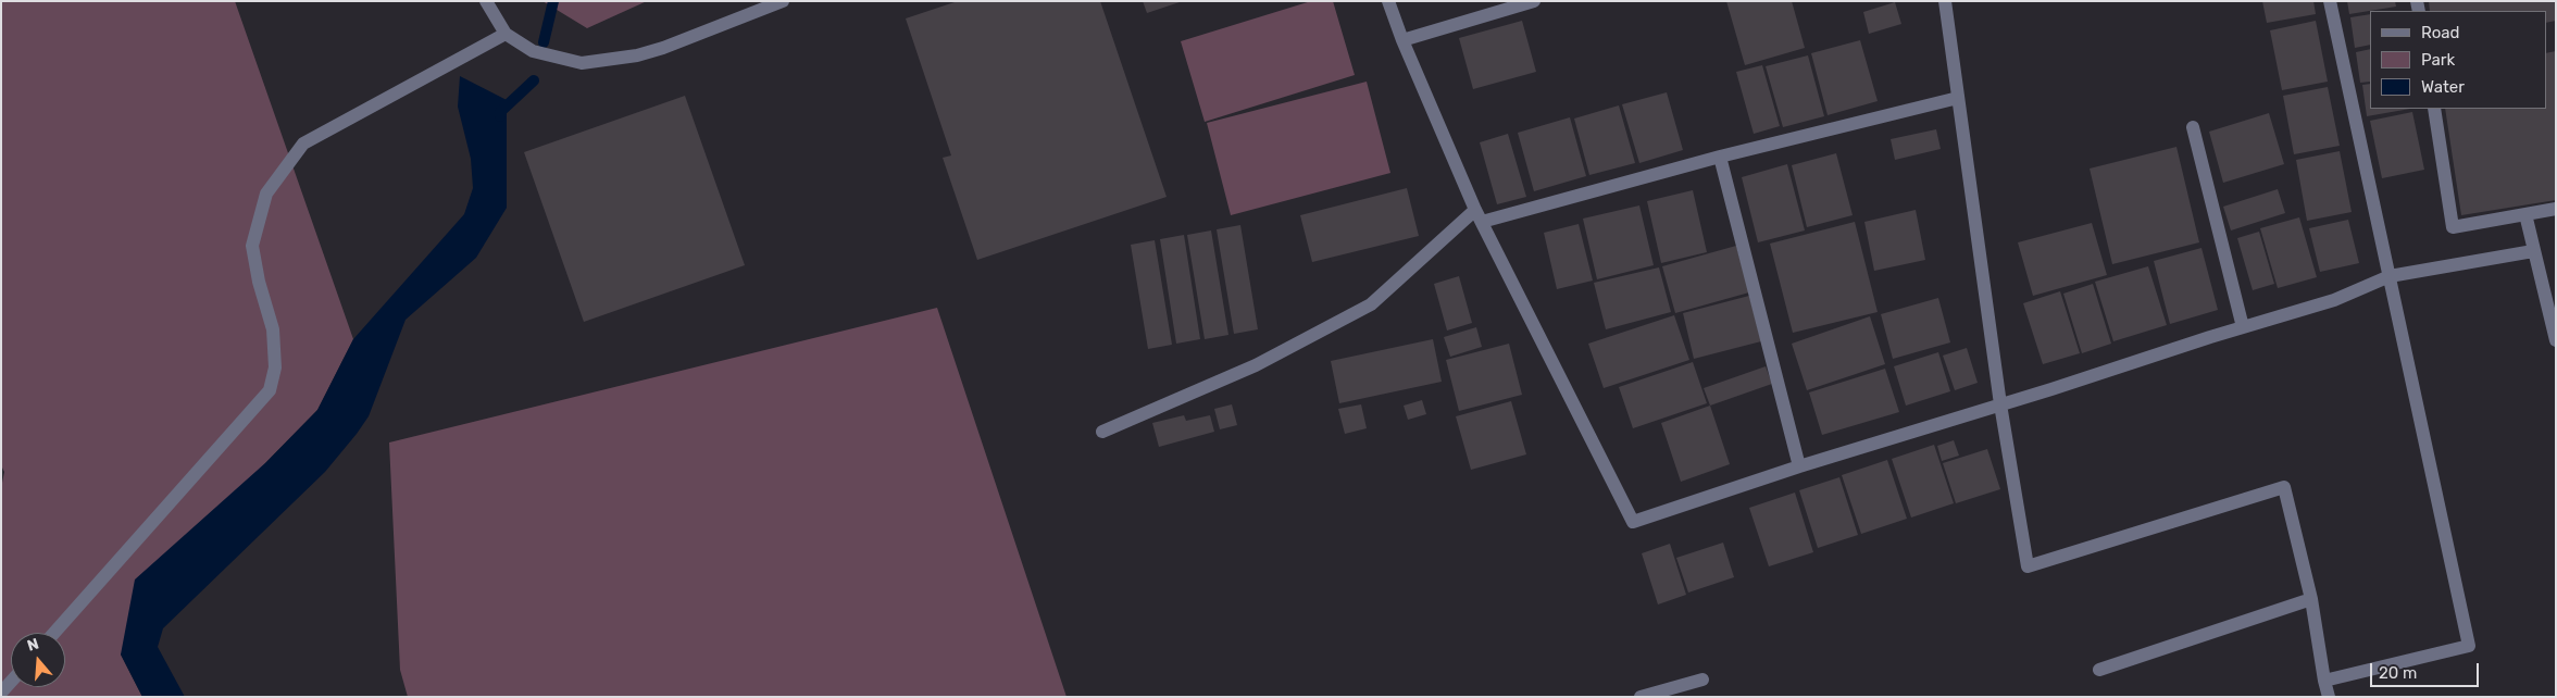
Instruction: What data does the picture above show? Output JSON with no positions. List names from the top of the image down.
{
  "legend": ["Road", "Park", "Water"],
  "scale_bar": "20 m",
  "north": "top"
}
